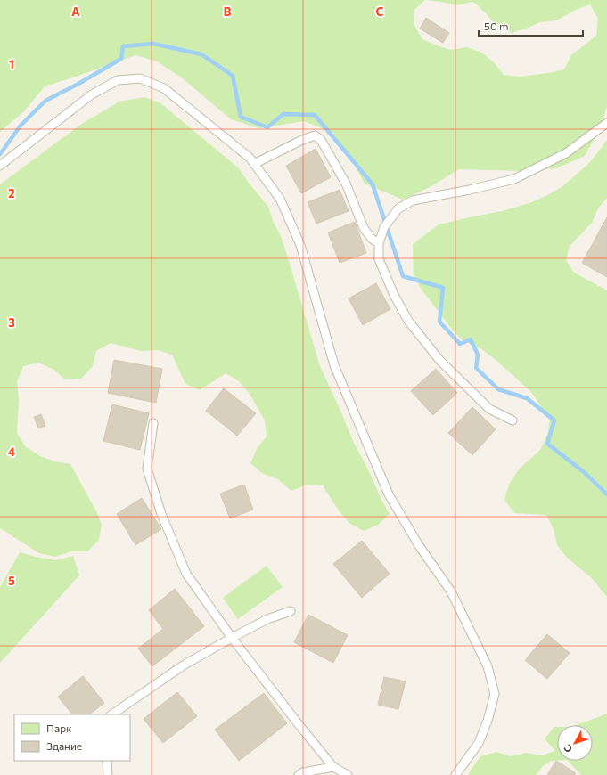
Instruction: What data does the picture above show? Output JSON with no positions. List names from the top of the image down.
{
  "legend": ["Парк", "Здание"],
  "scale_bar": "50 m",
  "north": "bottom left",
  "grid": {
    "columns": ["A", "B", "C"],
    "rows": [
      "1",
      "2",
      "3",
      "4",
      "5"
    ]
  }
}
